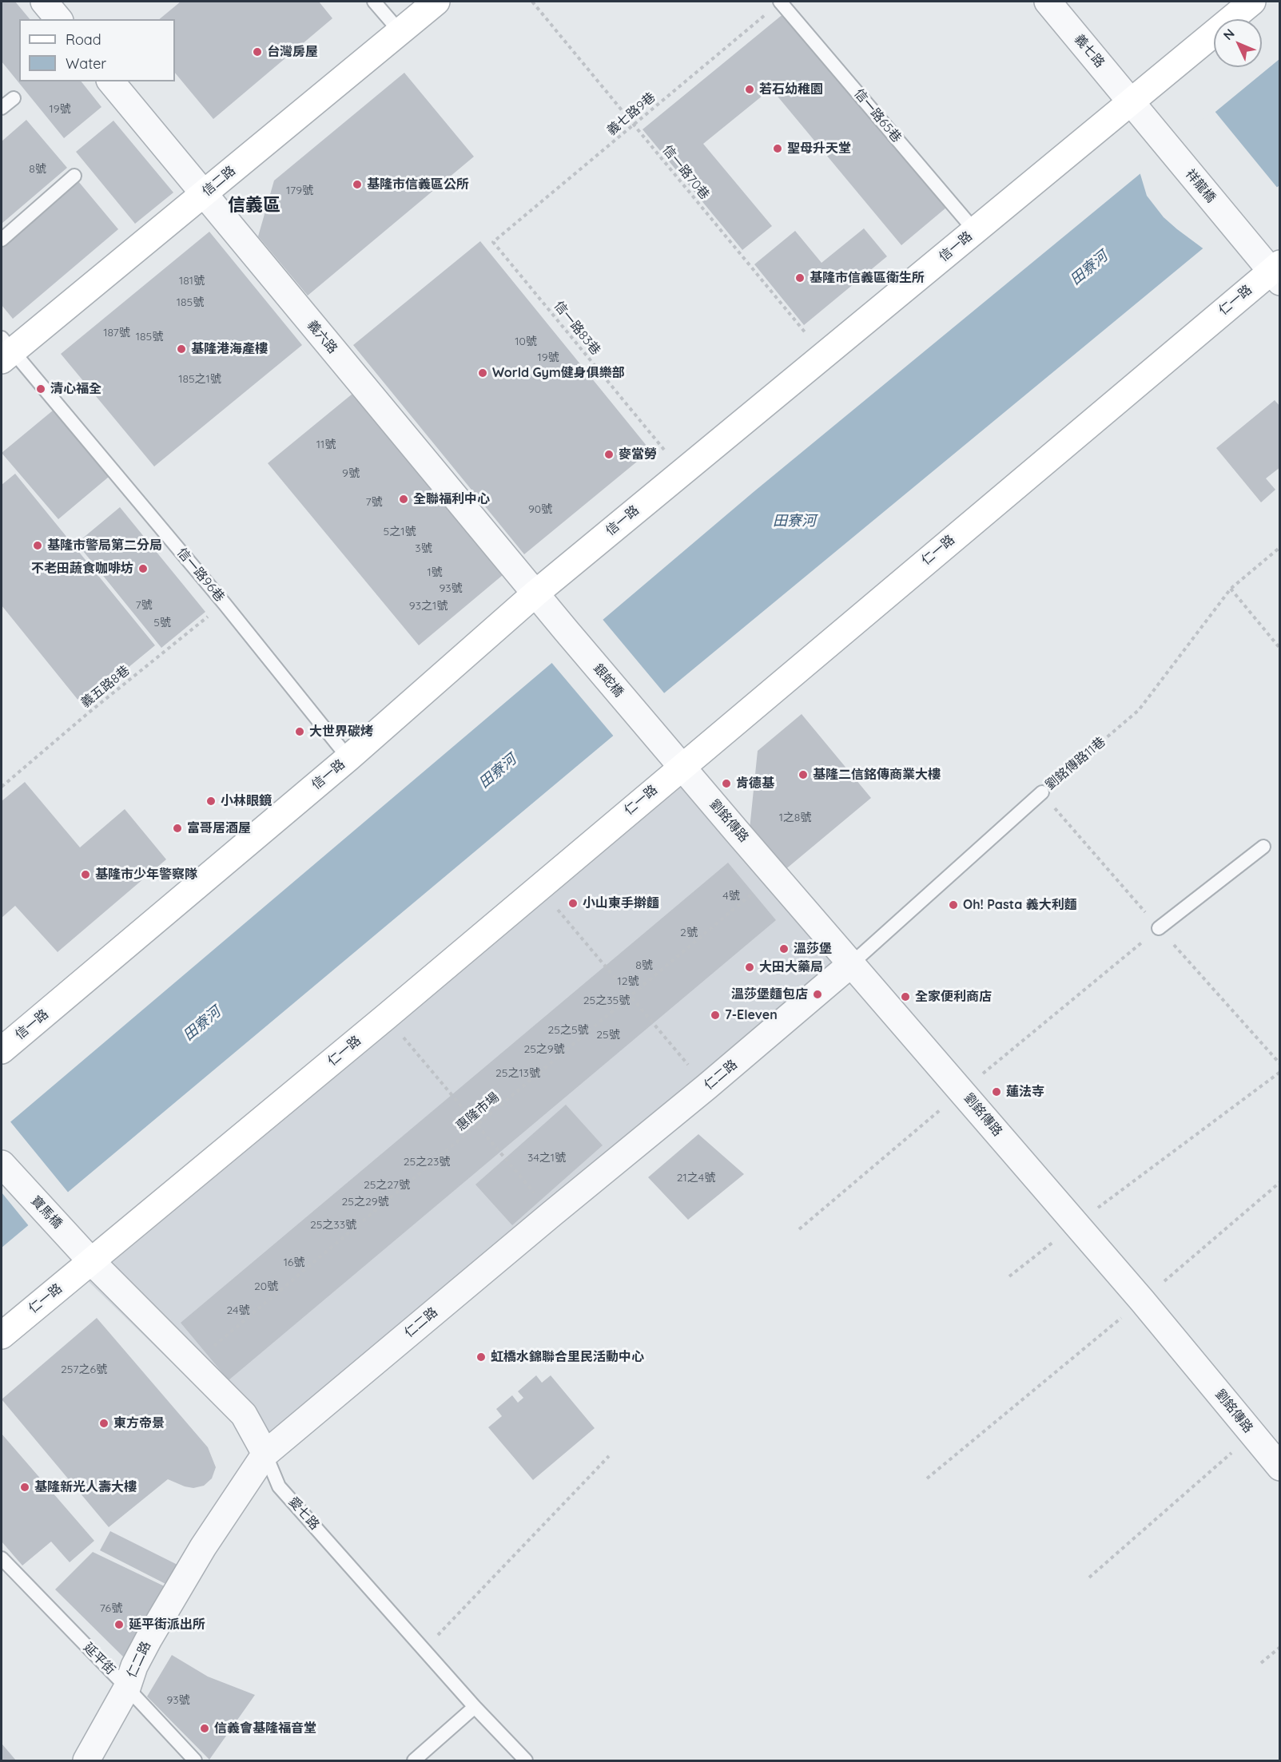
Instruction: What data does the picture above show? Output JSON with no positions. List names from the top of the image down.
{
  "streets": {
    "street": [
      "義七路",
      "信二路",
      "祥龍橋",
      "信一路",
      "仁一路",
      "義六路",
      "銀蛇橋",
      "劉銘傳路",
      "仁二路",
      "寶馬橋",
      "愛七路"
    ],
    "lane": [
      "信一路65巷",
      "信一路96巷",
      "劉銘傳路11巷",
      "延平街"
    ],
    "path": [
      "義七路9巷",
      "信一路70巷",
      "信一路83巷",
      "義五路8巷",
      "惠隆市場"
    ]
  },
  "crossings": [
    ["義七路", "祥龍橋"],
    ["義七路", "信一路"],
    ["義七路9巷", "信一路65巷"],
    ["義七路9巷", "信一路70巷"],
    ["義七路9巷", "信一路83巷"],
    ["信一路65巷", "信一路"],
    ["信一路70巷", "信一路"],
    ["信二路", "義六路"],
    ["信二路", "信一路96巷"],
    ["祥龍橋", "信一路"],
    ["祥龍橋", "仁一路"],
    ["信一路", "信一路83巷"],
    ["信一路", "義六路"],
    ["信一路", "信一路96巷"],
    ["信一路", "銀蛇橋"],
    ["仁一路", "銀蛇橋"],
    ["仁一路", "劉銘傳路"],
    ["仁一路", "寶馬橋"],
    ["仁一路", "愛七路"],
    ["義六路", "銀蛇橋"],
    ["信一路96巷", "義五路8巷"],
    ["銀蛇橋", "劉銘傳路"],
    ["劉銘傳路11巷", "劉銘傳路"],
    ["劉銘傳路11巷", "仁二路"],
    ["劉銘傳路", "仁二路"],
    ["劉銘傳路", "惠隆市場"],
    ["仁二路", "愛七路"],
    ["仁二路", "延平街"],
    ["惠隆市場", "愛七路"],
    ["寶馬橋", "愛七路"]
  ],
  "districts": ["信義區"],
  "water": ["田寮河"],
  "places": [
    "台灣房屋",
    "若石幼稚園",
    "聖母升天堂",
    "基隆市信義區公所",
    "基隆市信義區衛生所",
    "基隆港海產樓",
    "World Gym健身俱樂部",
    "清心福全",
    "麥當勞",
    "全聯福利中心",
    "基隆市警局第二分局",
    "不老田蔬食咖啡坊",
    "大世界碳烤",
    "基隆二信銘傳商業大樓",
    "肯德基",
    "小林眼鏡",
    "富哥居酒屋",
    "基隆市少年警察隊",
    "小山東手擀麵",
    "Oh! Pasta 義大利麵",
    "溫莎堡",
    "大田大藥局",
    "溫莎堡麵包店",
    "全家便利商店",
    "7-Eleven",
    "蓮法寺",
    "虹橋水錦聯合里民活動中心",
    "東方帝景",
    "基隆新光人壽大樓",
    "延平街派出所",
    "信義會基隆福音堂"
  ],
  "house_numbers": [
    "19號",
    "8號",
    "179號",
    "181號",
    "185號",
    "187號",
    "185號",
    "10號",
    "19號",
    "185之1號",
    "11號",
    "9號",
    "7號",
    "90號",
    "5之1號",
    "3號",
    "1號",
    "93號",
    "7號",
    "93之1號",
    "5號",
    "1之8號",
    "4號",
    "2號",
    "8號",
    "12號",
    "25之35號",
    "25之5號",
    "25號",
    "25之9號",
    "25之13號",
    "34之1號",
    "25之23號",
    "21之4號",
    "25之27號",
    "25之29號",
    "25之33號",
    "16號",
    "20號",
    "24號",
    "257之6號",
    "76號",
    "93號"
  ],
  "legend": ["Road", "Water"],
  "north": "top left"
}
